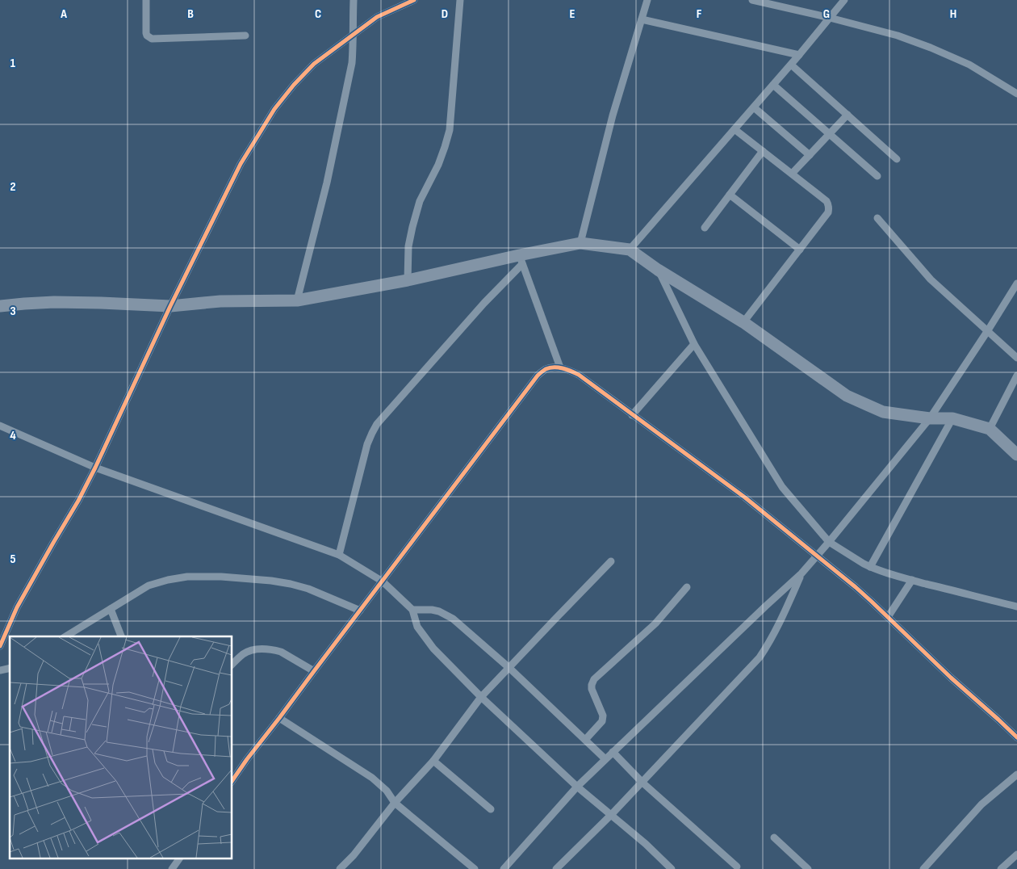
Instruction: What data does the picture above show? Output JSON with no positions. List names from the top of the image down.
{
  "grid": {
    "columns": [
      "A",
      "B",
      "C",
      "D",
      "E",
      "F",
      "G",
      "H"
    ],
    "rows": [
      "1",
      "2",
      "3",
      "4",
      "5"
    ]
  }
}
